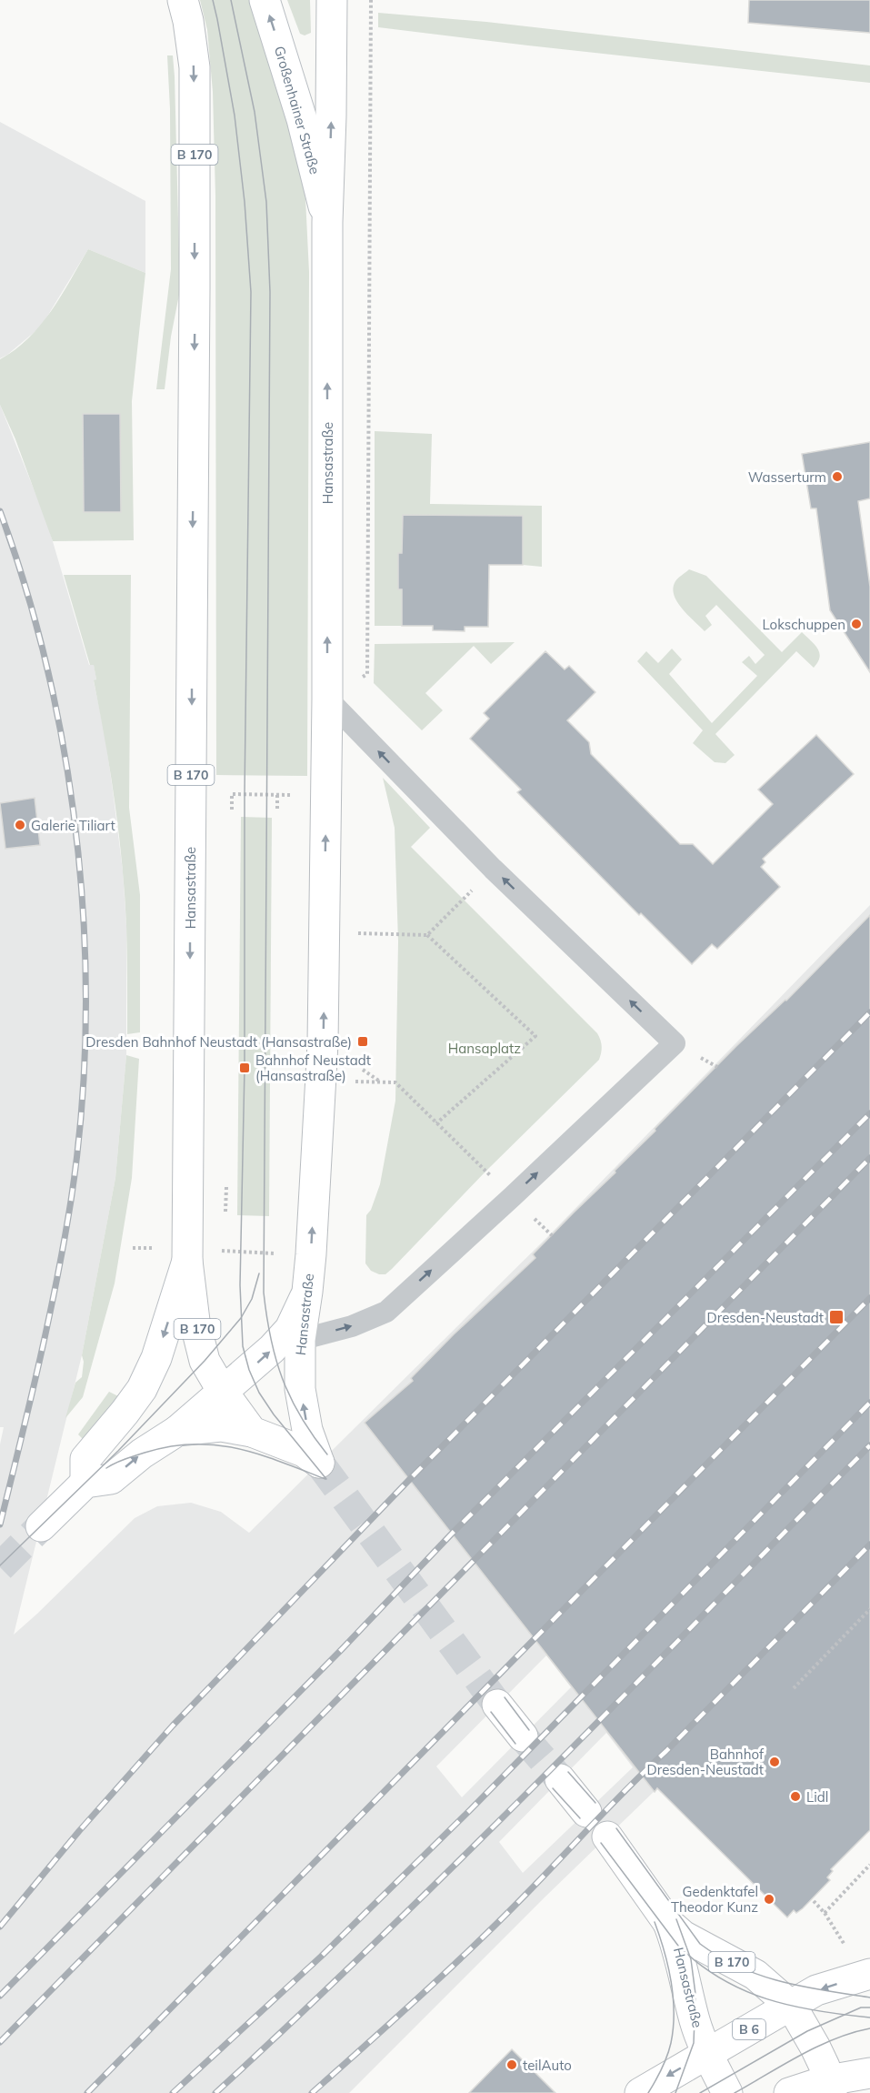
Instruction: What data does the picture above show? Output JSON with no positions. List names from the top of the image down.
{
  "streets": {
    "main road": [
      "Großenhainer Straße",
      "B 170",
      "Hansastraße",
      "B 6"
    ]
  },
  "crossings": [
    ["Großenhainer Straße", "Hansastraße"],
    ["B 170", "Hansastraße"],
    ["B 170", "B 6"],
    ["Hansastraße", "B 6"]
  ],
  "one_way": ["Großenhainer Straße"],
  "parks": ["Hansaplatz"],
  "places": {
    "other": [
      "Wasserturm",
      "Lokschuppen",
      "Galerie Tiliart",
      "Bahnhof Dresden-Neustadt",
      "Lidl",
      "Gedenktafel Theodor Kunz",
      "teilAuto"
    ],
    "transit": ["Dresden Bahnhof Neustadt (Hansastraße)", "Bahnhof Neustadt (Hansastraße)", "Dresden-Neustadt"]
  }
}
